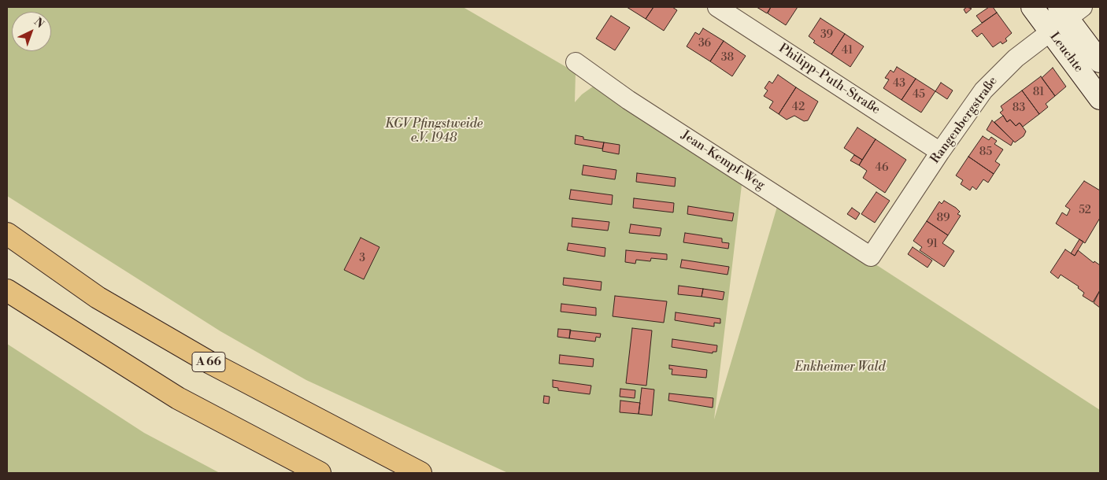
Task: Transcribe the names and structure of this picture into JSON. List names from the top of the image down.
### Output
{
  "streets": {
    "highway": ["A 66"],
    "street": [
      "Leuchte",
      "Philipp-Puth-Straße",
      "Rangenbergstraße",
      "Jean-Kempf-Weg"
    ]
  },
  "crossings": [
    ["Leuchte", "Rangenbergstraße"],
    ["Philipp-Puth-Straße", "Rangenbergstraße"],
    ["Rangenbergstraße", "Jean-Kempf-Weg"]
  ],
  "parks": ["KGV Pfingstweide e.V. 1948", "Enkheimer Wald"],
  "house_numbers": [
    "39",
    "36",
    "41",
    "38",
    "43",
    "81",
    "45",
    "42",
    "83",
    "85",
    "46",
    "52",
    "89",
    "91",
    "3"
  ],
  "north": "top right"
}
